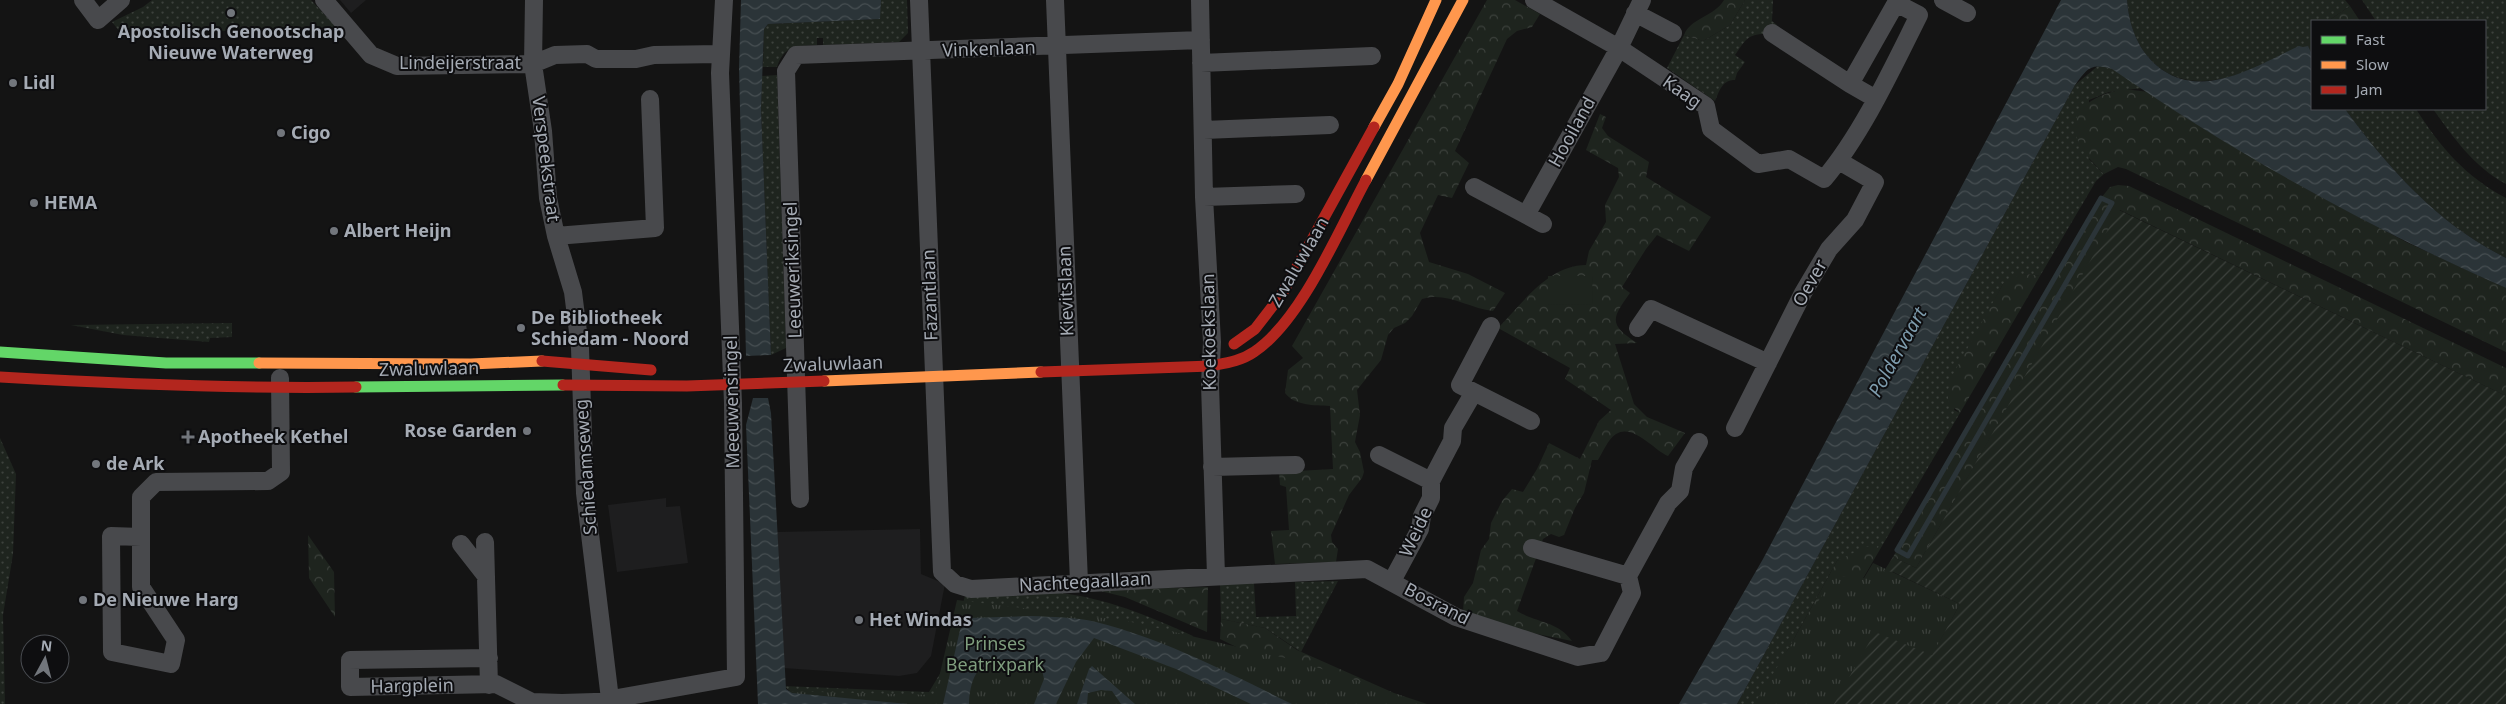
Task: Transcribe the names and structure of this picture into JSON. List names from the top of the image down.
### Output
{
  "streets": {
    "main road": ["Zwaluwlaan"],
    "street": [
      "Vinkenlaan",
      "Lindeijerstraat",
      "Kaag",
      "Hooiland",
      "Verspeekstraat",
      "Leeuweriksingel",
      "Oever",
      "Kievitslaan",
      "Fazantlaan",
      "Koekoekslaan",
      "Meeuwensingel",
      "Schiedamseweg",
      "Weide",
      "Nachtegaallaan",
      "Bosrand",
      "Hargplein"
    ]
  },
  "crossings": [
    ["Vinkenlaan", "Leeuweriksingel"],
    ["Vinkenlaan", "Kievitslaan"],
    ["Vinkenlaan", "Fazantlaan"],
    ["Vinkenlaan", "Koekoekslaan"],
    ["Lindeijerstraat", "Verspeekstraat"],
    ["Kaag", "Hooiland"],
    ["Kaag", "Oever"],
    ["Verspeekstraat", "Schiedamseweg"],
    ["Zwaluwlaan", "Leeuweriksingel"],
    ["Zwaluwlaan", "Kievitslaan"],
    ["Zwaluwlaan", "Fazantlaan"],
    ["Zwaluwlaan", "Koekoekslaan"],
    ["Zwaluwlaan", "Meeuwensingel"],
    ["Zwaluwlaan", "Schiedamseweg"],
    ["Kievitslaan", "Nachtegaallaan"],
    ["Fazantlaan", "Nachtegaallaan"],
    ["Koekoekslaan", "Nachtegaallaan"],
    ["Koekoekslaan", "Bosrand"],
    ["Meeuwensingel", "Schiedamseweg"],
    ["Meeuwensingel", "Hargplein"],
    ["Schiedamseweg", "Hargplein"],
    ["Weide", "Bosrand"],
    ["Nachtegaallaan", "Bosrand"]
  ],
  "water": ["Poldervaart"],
  "parks": ["Prinses Beatrixpark"],
  "places": {
    "other": [
      "Apostolisch Genootschap Nieuwe Waterweg",
      "Lidl",
      "Cigo",
      "HEMA",
      "Albert Heijn",
      "De Bibliotheek Schiedam - Noord",
      "Rose Garden",
      "de Ark",
      "De Nieuwe Harg",
      "Het Windas"
    ],
    "health": ["Apotheek Kethel"]
  },
  "legend": ["Fast", "Slow", "Jam"],
  "north": "top"
}
